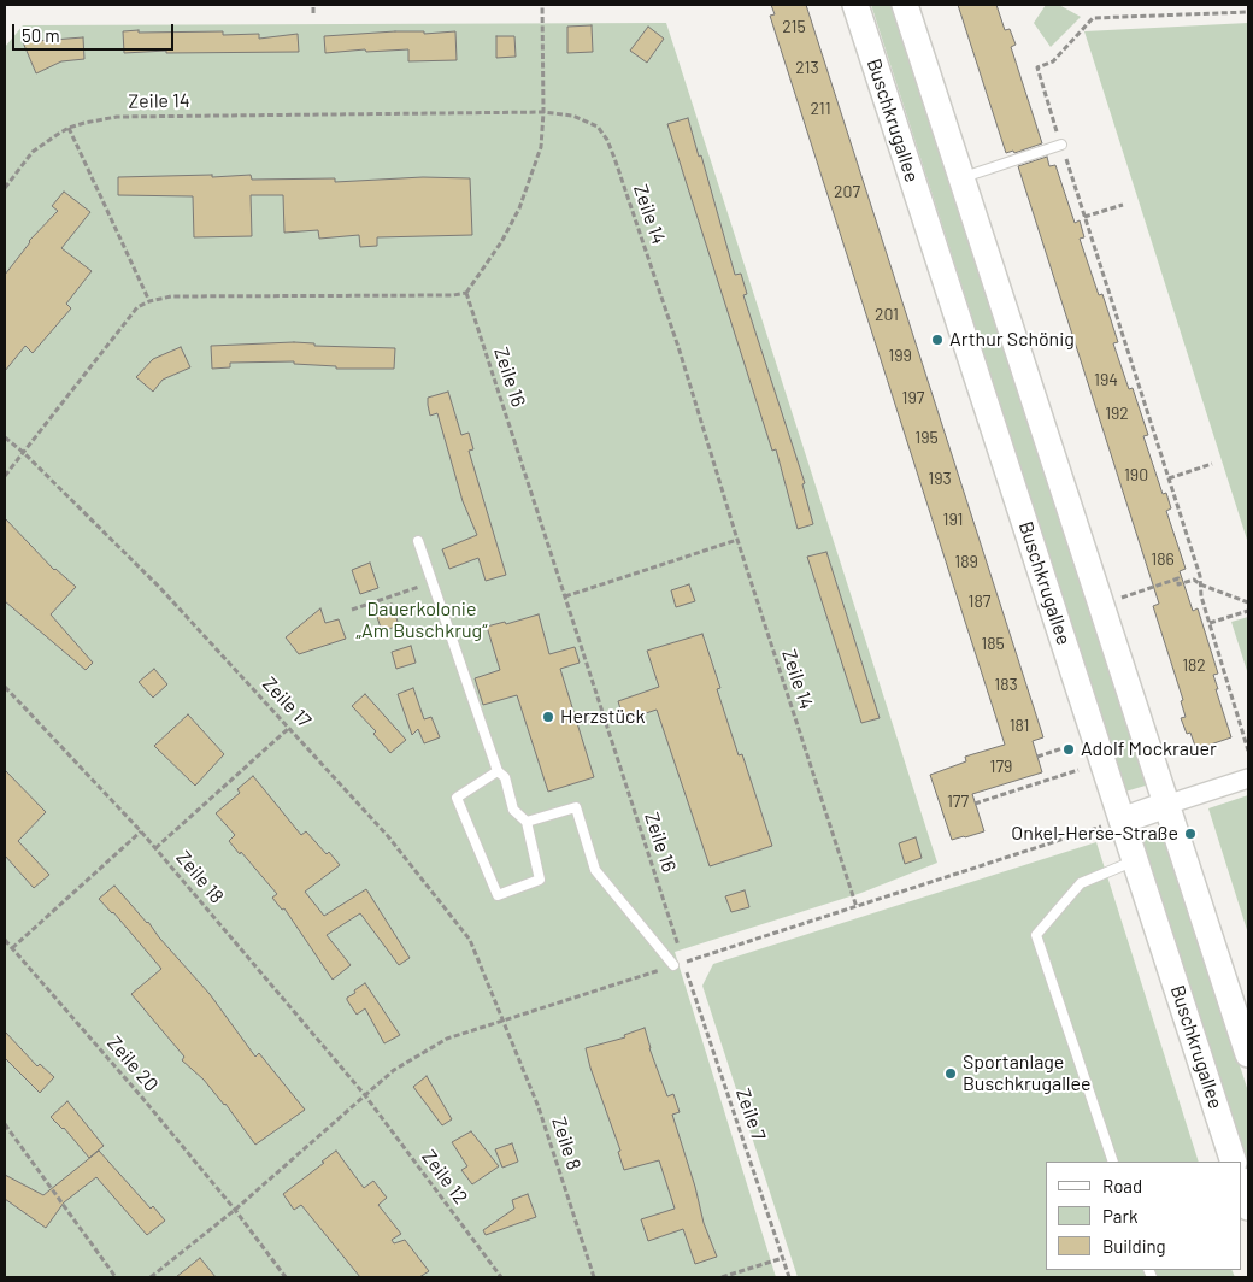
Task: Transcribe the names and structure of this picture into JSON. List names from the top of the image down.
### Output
{
  "streets": {
    "main road": ["Buschkrugallee"],
    "path": [
      "Zeile 14",
      "Zeile 16",
      "Zeile 17",
      "Zeile 18",
      "Zeile 20",
      "Zeile 7",
      "Zeile 8",
      "Zeile 12"
    ]
  },
  "crossings": [
    ["Zeile 16", "Zeile 7"],
    ["Zeile 17", "Zeile 8"],
    ["Zeile 18", "Zeile 12"]
  ],
  "parks": ["Dauerkolonie „Am Buschkrug“"],
  "places": [
    "Arthur Schönig",
    "Herzstück",
    "Adolf Mockrauer",
    "Onkel-Herse-Straße",
    "Sportanlage Buschkrugallee"
  ],
  "house_numbers": [
    "215",
    "213",
    "211",
    "207",
    "201",
    "199",
    "194",
    "197",
    "192",
    "195",
    "190",
    "193",
    "191",
    "186",
    "189",
    "187",
    "185",
    "182",
    "183",
    "181",
    "179",
    "177"
  ],
  "legend": ["Road", "Park", "Building"],
  "scale_bar": "50 m"
}
